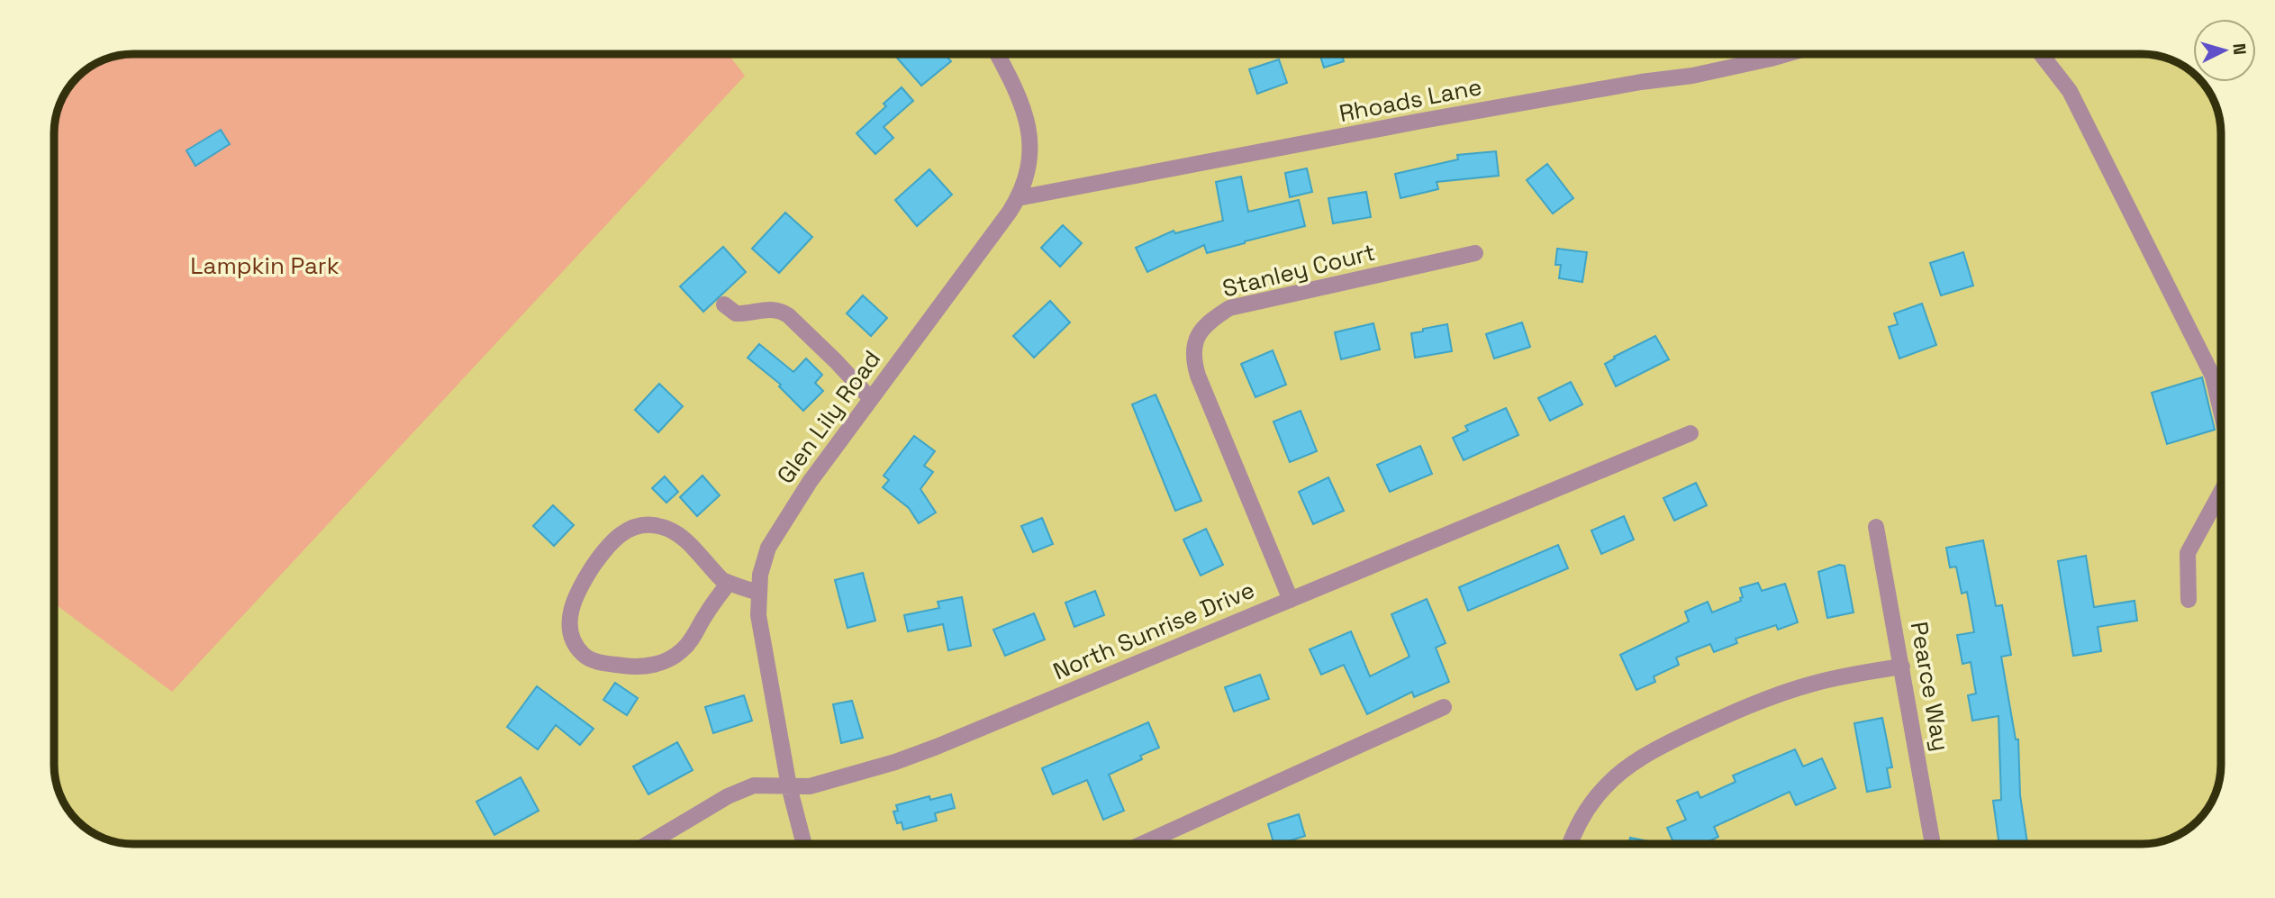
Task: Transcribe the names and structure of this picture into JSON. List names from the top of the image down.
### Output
{
  "streets": {
    "street": [
      "Rhoads Lane",
      "Stanley Court",
      "Glen Lily Road",
      "North Sunrise Drive",
      "Pearce Way"
    ]
  },
  "crossings": [
    ["Rhoads Lane", "Glen Lily Road"],
    ["Stanley Court", "North Sunrise Drive"],
    ["Glen Lily Road", "North Sunrise Drive"]
  ],
  "parks": ["Lampkin Park"],
  "north": "right"
}
